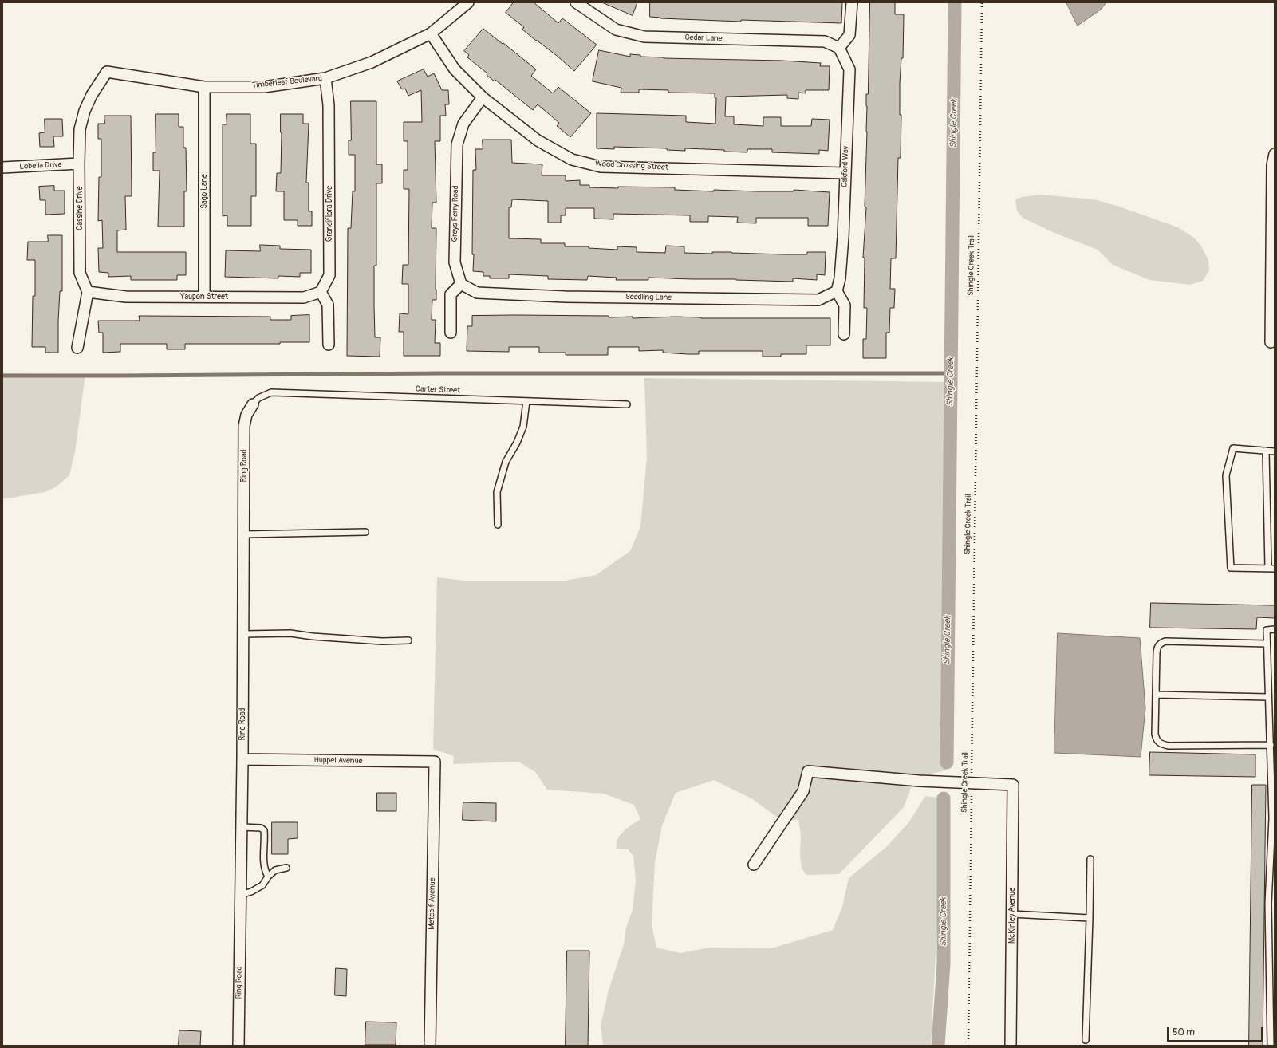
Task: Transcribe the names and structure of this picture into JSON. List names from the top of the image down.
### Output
{
  "streets": {
    "street": [
      "Cedar Lane",
      "Timberleaf Boulevard",
      "Lobelia Drive",
      "Wood Crossing Street",
      "Oakford Way",
      "Sago Lane",
      "Cassine Drive",
      "Grandiflora Drive",
      "Greys Ferry Road",
      "Yaupon Street",
      "Seedling Lane",
      "Ring Road",
      "Huppel Avenue",
      "Metcalf Avenue",
      "McKinley Avenue"
    ],
    "lane": ["Carter Street"],
    "path": ["Shingle Creek Trail"]
  },
  "crossings": [
    ["Cedar Lane", "Oakford Way"],
    ["Timberleaf Boulevard", "Wood Crossing Street"],
    ["Timberleaf Boulevard", "Sago Lane"],
    ["Timberleaf Boulevard", "Cassine Drive"],
    ["Timberleaf Boulevard", "Grandiflora Drive"],
    ["Lobelia Drive", "Cassine Drive"],
    ["Wood Crossing Street", "Oakford Way"],
    ["Wood Crossing Street", "Greys Ferry Road"],
    ["Oakford Way", "Seedling Lane"],
    ["Sago Lane", "Yaupon Street"],
    ["Cassine Drive", "Yaupon Street"],
    ["Grandiflora Drive", "Yaupon Street"],
    ["Greys Ferry Road", "Seedling Lane"],
    ["Shingle Creek Trail", "McKinley Avenue"],
    ["Carter Street", "Ring Road"],
    ["Ring Road", "Huppel Avenue"],
    ["Huppel Avenue", "Metcalf Avenue"]
  ],
  "water": ["Shingle Creek"],
  "scale_bar": "50 m"
}
